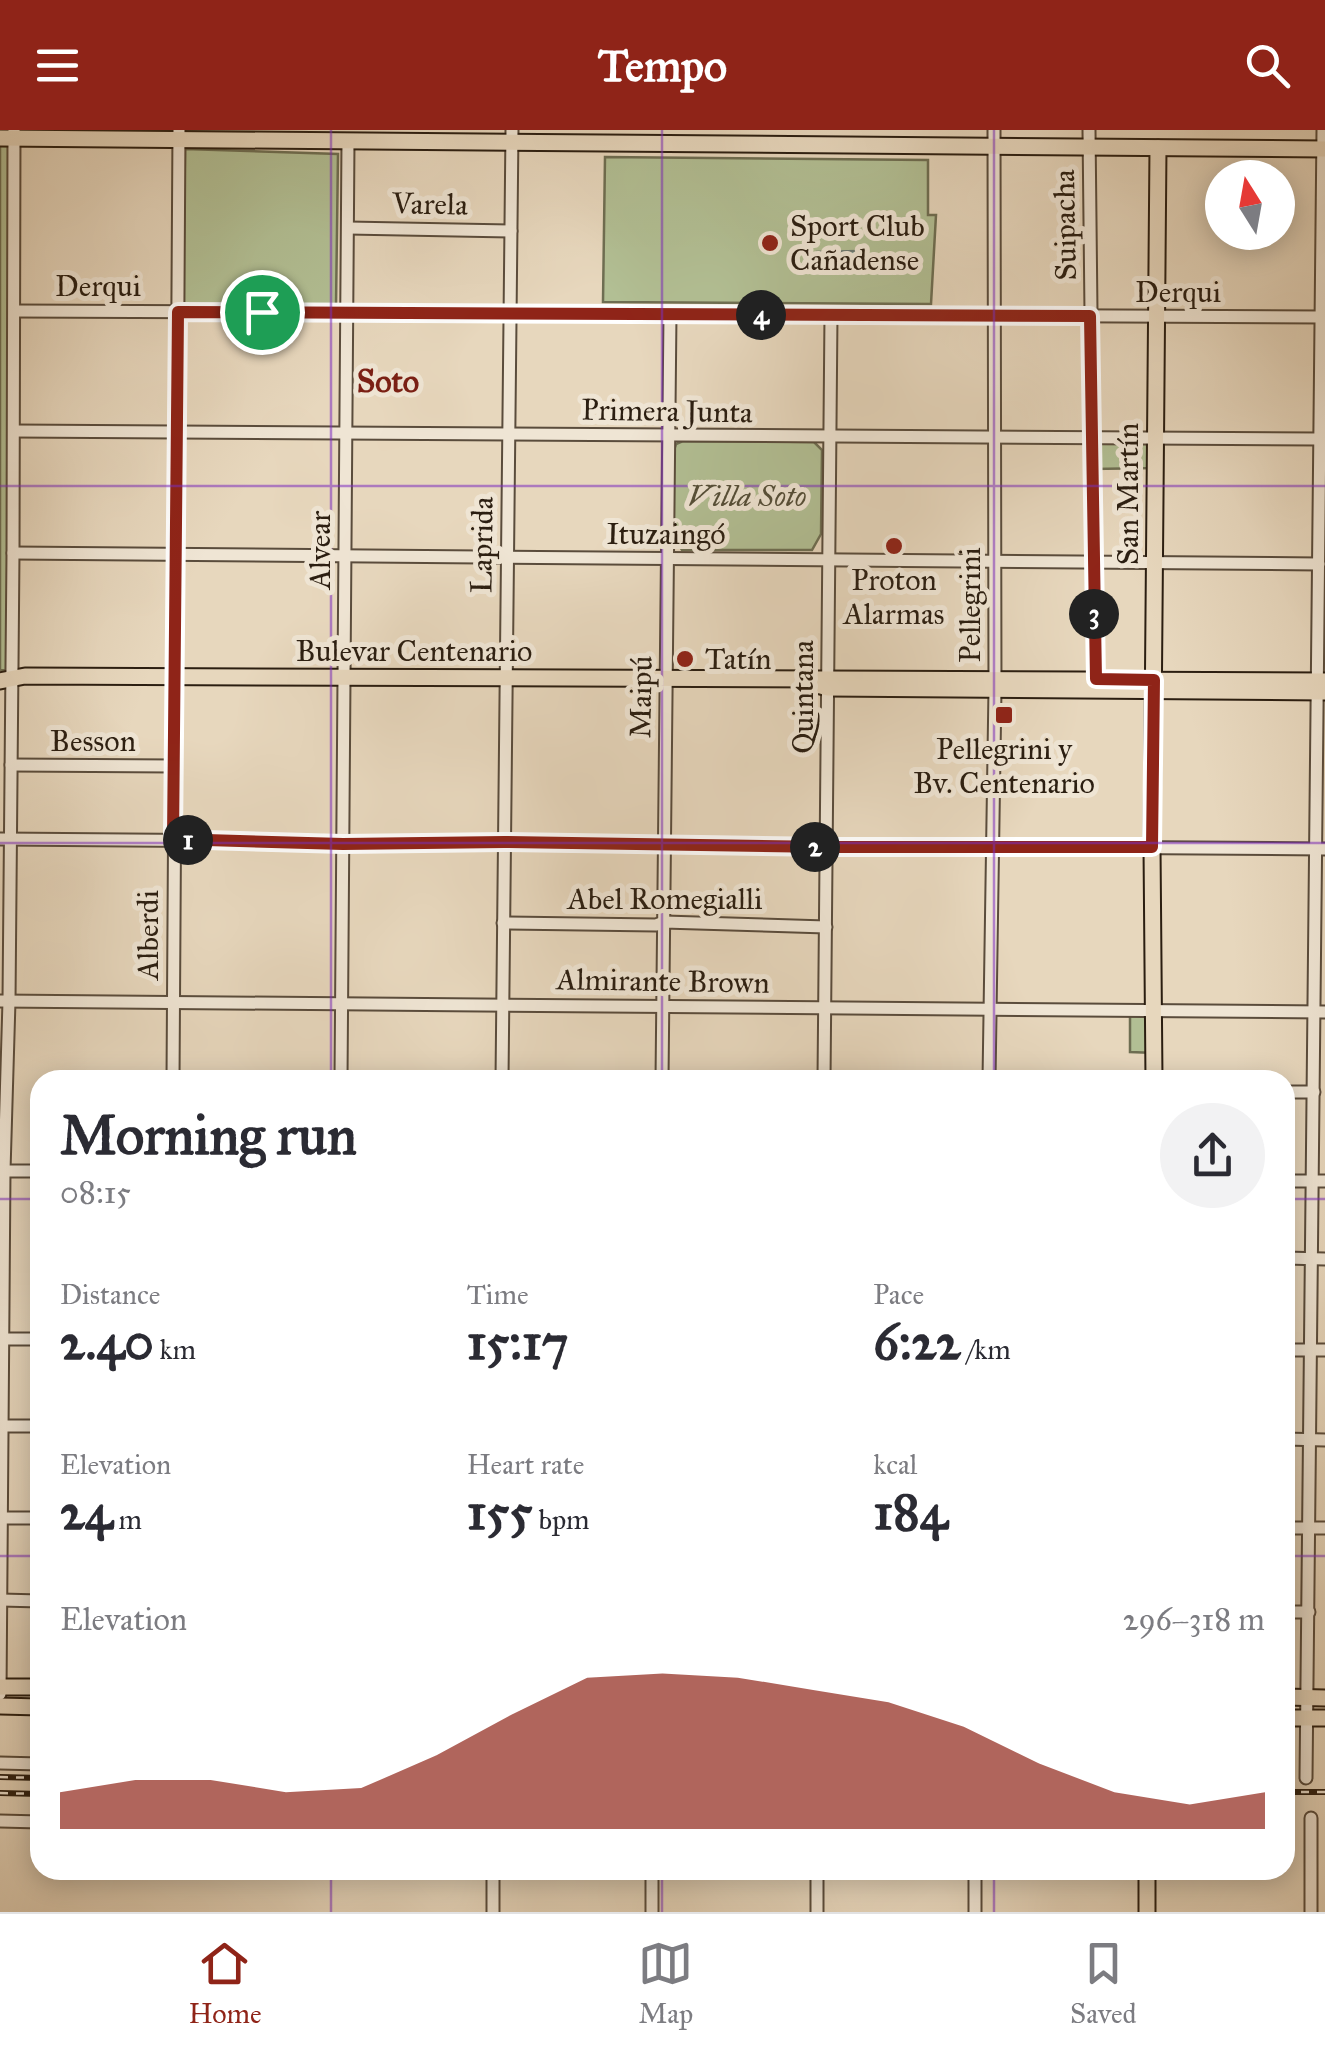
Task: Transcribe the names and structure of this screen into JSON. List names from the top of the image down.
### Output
{
  "streets": {
    "main road": ["San Martín", "Bulevar Centenario"],
    "street": [
      "Varela",
      "Suipacha",
      "Derqui",
      "Primera Junta",
      "Ituzaingó",
      "Laprida",
      "Alvear",
      "Pellegrini",
      "Maipú",
      "Quintana",
      "Besson",
      "Abel Romegialli",
      "Alberdi",
      "Almirante Brown"
    ]
  },
  "crossings": [
    ["Varela", "Laprida"],
    ["Varela", "Alvear"],
    ["Suipacha", "Derqui"],
    ["Suipacha", "Primera Junta"],
    ["Suipacha", "Ituzaingó"],
    ["Suipacha", "Bulevar Centenario"],
    ["Derqui", "San Martín"],
    ["Derqui", "Laprida"],
    ["Derqui", "Alvear"],
    ["Derqui", "Pellegrini"],
    ["Derqui", "Maipú"],
    ["Derqui", "Quintana"],
    ["Derqui", "Alberdi"],
    ["Primera Junta", "San Martín"],
    ["Primera Junta", "Laprida"],
    ["Primera Junta", "Alvear"],
    ["Primera Junta", "Pellegrini"],
    ["Primera Junta", "Maipú"],
    ["Primera Junta", "Quintana"],
    ["Primera Junta", "Alberdi"],
    ["San Martín", "Ituzaingó"],
    ["San Martín", "Bulevar Centenario"],
    ["San Martín", "Almirante Brown"],
    ["Ituzaingó", "Laprida"],
    ["Ituzaingó", "Alvear"],
    ["Ituzaingó", "Pellegrini"],
    ["Ituzaingó", "Maipú"],
    ["Ituzaingó", "Quintana"],
    ["Ituzaingó", "Alberdi"],
    ["Laprida", "Bulevar Centenario"],
    ["Laprida", "Abel Romegialli"],
    ["Laprida", "Almirante Brown"],
    ["Alvear", "Bulevar Centenario"],
    ["Alvear", "Almirante Brown"],
    ["Pellegrini", "Bulevar Centenario"],
    ["Pellegrini", "Almirante Brown"],
    ["Bulevar Centenario", "Maipú"],
    ["Bulevar Centenario", "Quintana"],
    ["Bulevar Centenario", "Alberdi"],
    ["Maipú", "Abel Romegialli"],
    ["Maipú", "Almirante Brown"],
    ["Quintana", "Abel Romegialli"],
    ["Quintana", "Almirante Brown"],
    ["Besson", "Alberdi"],
    ["Alberdi", "Almirante Brown"]
  ],
  "districts": ["Soto"],
  "parks": ["Villa Soto"],
  "places": {
    "other": ["Sport Club Cañadense", "Proton Alarmas", "Tatín"],
    "transit": ["Pellegrini y Bv. Centenario"]
  },
  "north": "top",
  "page": {
    "header": "Tempo",
    "pins": [
      "4",
      "3",
      "1",
      "2"
    ],
    "heading": ["Morning run", "08:15"],
    "stats": [
      ["Distance", "2.40 km"],
      ["Time", "15:17"],
      ["Pace", "6:22 /km"],
      ["Elevation", "24 m"],
      ["Heart rate", "155 bpm"],
      ["kcal", "184"]
    ],
    "chart": ["Elevation", "296–318 m"],
    "tabs": ["Home", "Map", "Saved"]
  }
}
